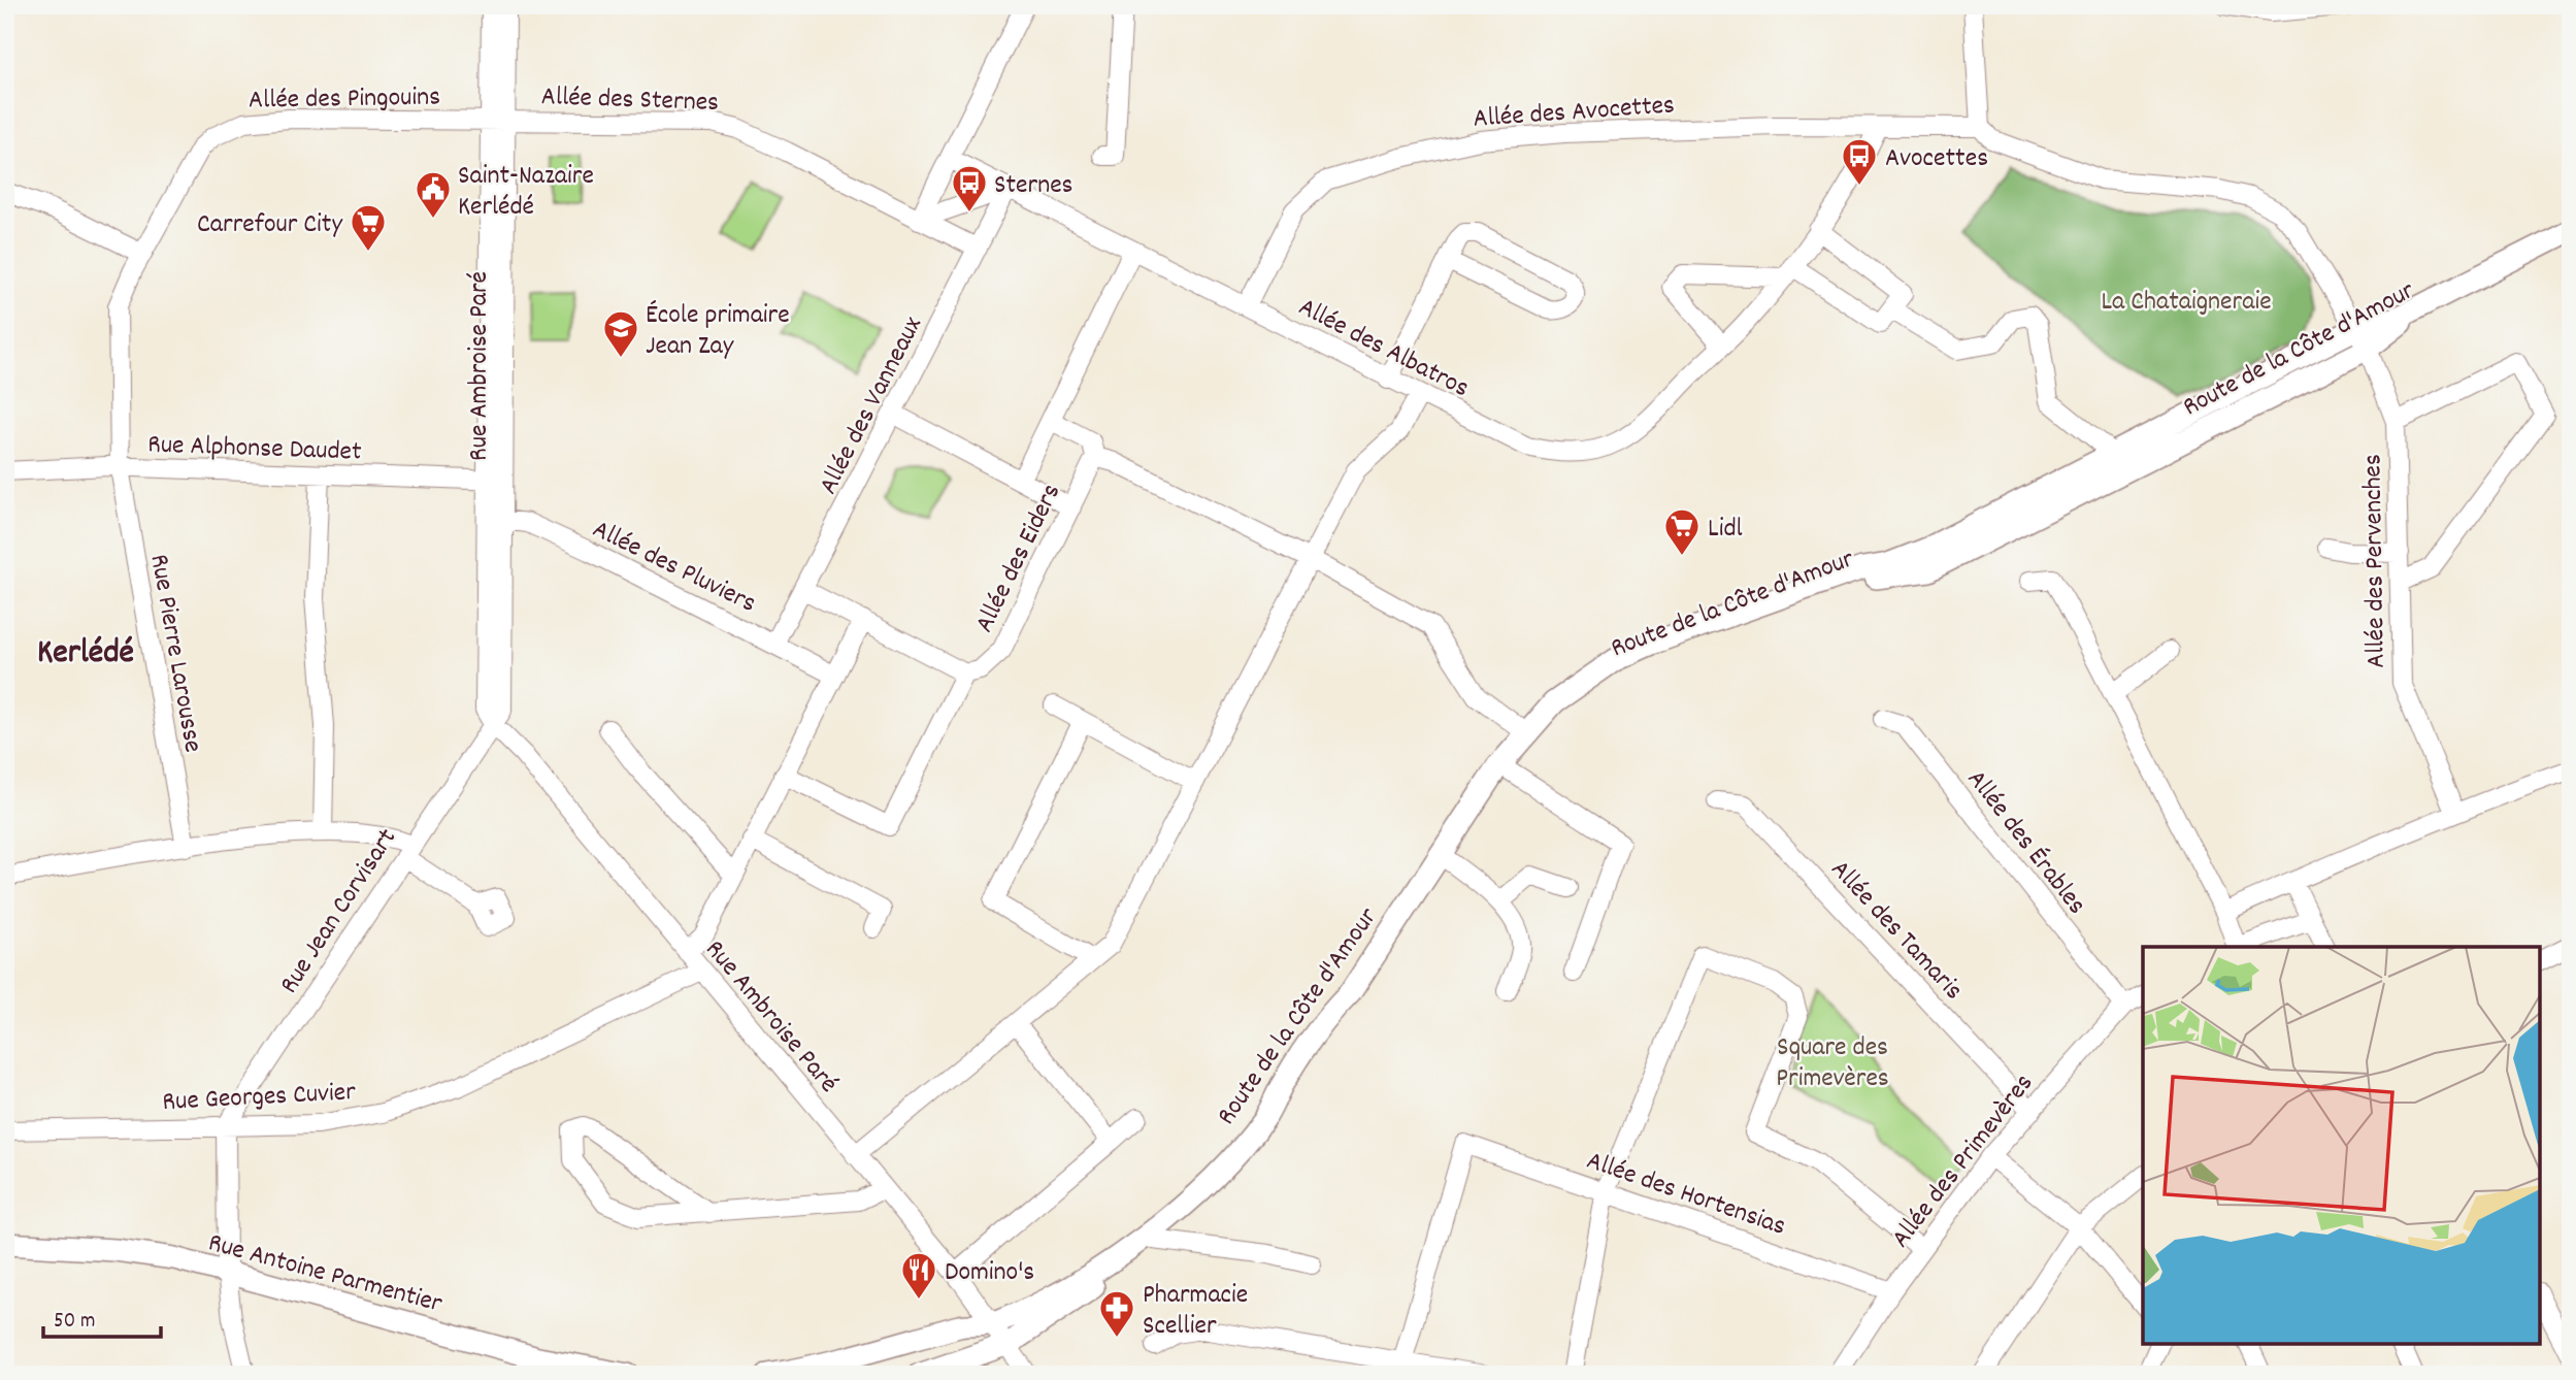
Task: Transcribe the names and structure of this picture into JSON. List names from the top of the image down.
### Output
{
  "streets": {
    "main road": ["Route de la Côte d'Amour", "Rue Antoine Parmentier"],
    "street": [
      "Allée des Pingouins",
      "Allée des Sternes",
      "Allée des Avocettes",
      "Allée des Albatros",
      "Rue Ambroise Paré",
      "Allée des Vanneaux",
      "Rue Alphonse Daudet",
      "Allée des Eiders",
      "Allée des Pervenches",
      "Allée des Pluviers",
      "Rue Pierre Larousse",
      "Allée des Érables",
      "Rue Jean Corvisart",
      "Allée des Tamaris",
      "Rue Georges Cuvier",
      "Allée des Primevères",
      "Allée des Hortensias"
    ]
  },
  "crossings": [
    ["Allée des Pingouins", "Allée des Sternes"],
    ["Allée des Pingouins", "Rue Ambroise Paré"],
    ["Allée des Pingouins", "Rue Alphonse Daudet"],
    ["Allée des Pingouins", "Rue Pierre Larousse"],
    ["Allée des Sternes", "Rue Ambroise Paré"],
    ["Allée des Sternes", "Allée des Vanneaux"],
    ["Allée des Avocettes", "Allée des Albatros"],
    ["Allée des Avocettes", "Allée des Pervenches"],
    ["Allée des Albatros", "Allée des Vanneaux"],
    ["Route de la Côte d'Amour", "Rue Ambroise Paré"],
    ["Route de la Côte d'Amour", "Allée des Pervenches"],
    ["Rue Ambroise Paré", "Rue Alphonse Daudet"],
    ["Rue Ambroise Paré", "Allée des Pluviers"],
    ["Rue Ambroise Paré", "Rue Jean Corvisart"],
    ["Rue Ambroise Paré", "Rue Georges Cuvier"],
    ["Allée des Vanneaux", "Allée des Pluviers"],
    ["Rue Alphonse Daudet", "Rue Pierre Larousse"],
    ["Allée des Érables", "Allée des Primevères"],
    ["Rue Jean Corvisart", "Rue Georges Cuvier"],
    ["Allée des Tamaris", "Allée des Primevères"],
    ["Allée des Primevères", "Allée des Hortensias"]
  ],
  "districts": ["Kerlédé"],
  "parks": ["La Chataigneraie", "Square des Primevères"],
  "places": {
    "bus stop": ["Avocettes", "Sternes"],
    "public building": ["Saint-Nazaire Kerlédé"],
    "supermarket": ["Carrefour City", "Lidl"],
    "school or university": ["École primaire Jean Zay"],
    "restaurant": ["Domino's"],
    "pharmacy": ["Pharmacie Scellier"]
  },
  "scale_bar": "50 m"
}
